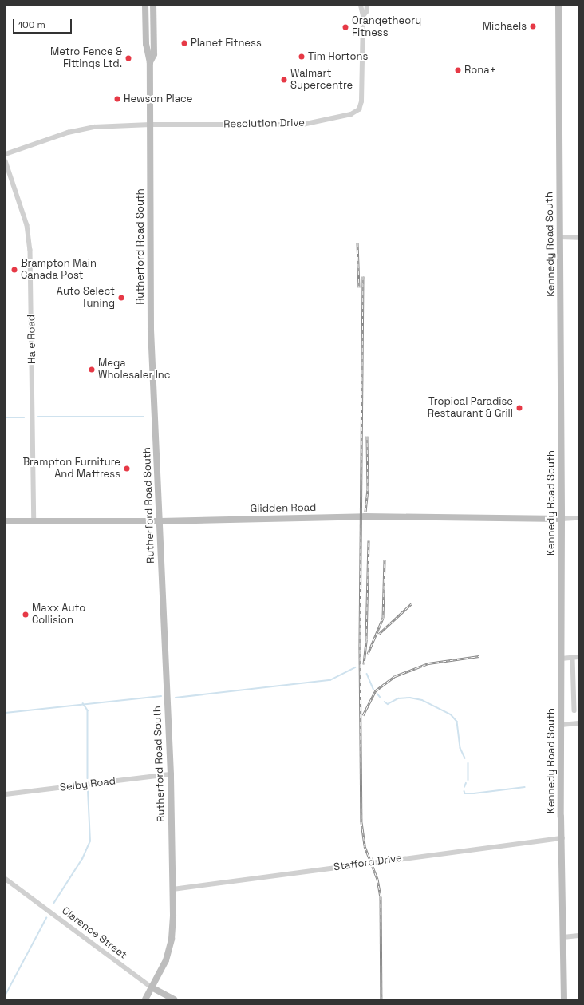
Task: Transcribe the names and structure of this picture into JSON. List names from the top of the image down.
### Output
{
  "streets": {
    "street": [
      "Resolution Drive",
      "Kennedy Road South",
      "Rutherford Road South",
      "Hale Road",
      "Glidden Road",
      "Selby Road",
      "Stafford Drive",
      "Clarence Street"
    ]
  },
  "crossings": [
    ["Resolution Drive", "Rutherford Road South"],
    ["Kennedy Road South", "Glidden Road"],
    ["Kennedy Road South", "Stafford Drive"],
    ["Rutherford Road South", "Glidden Road"],
    ["Rutherford Road South", "Selby Road"],
    ["Rutherford Road South", "Stafford Drive"],
    ["Rutherford Road South", "Clarence Street"],
    ["Hale Road", "Glidden Road"]
  ],
  "places": [
    "Michaels",
    "Orangetheory Fitness",
    "Planet Fitness",
    "Tim Hortons",
    "Metro Fence & Fittings Ltd.",
    "Rona+",
    "Walmart Supercentre",
    "Hewson Place",
    "Brampton Main Canada Post",
    "Auto Select Tuning",
    "Mega Wholesaler Inc",
    "Tropical Paradise Restaurant & Grill",
    "Brampton Furniture And Mattress",
    "Maxx Auto Collision"
  ],
  "scale_bar": "100 m"
}
